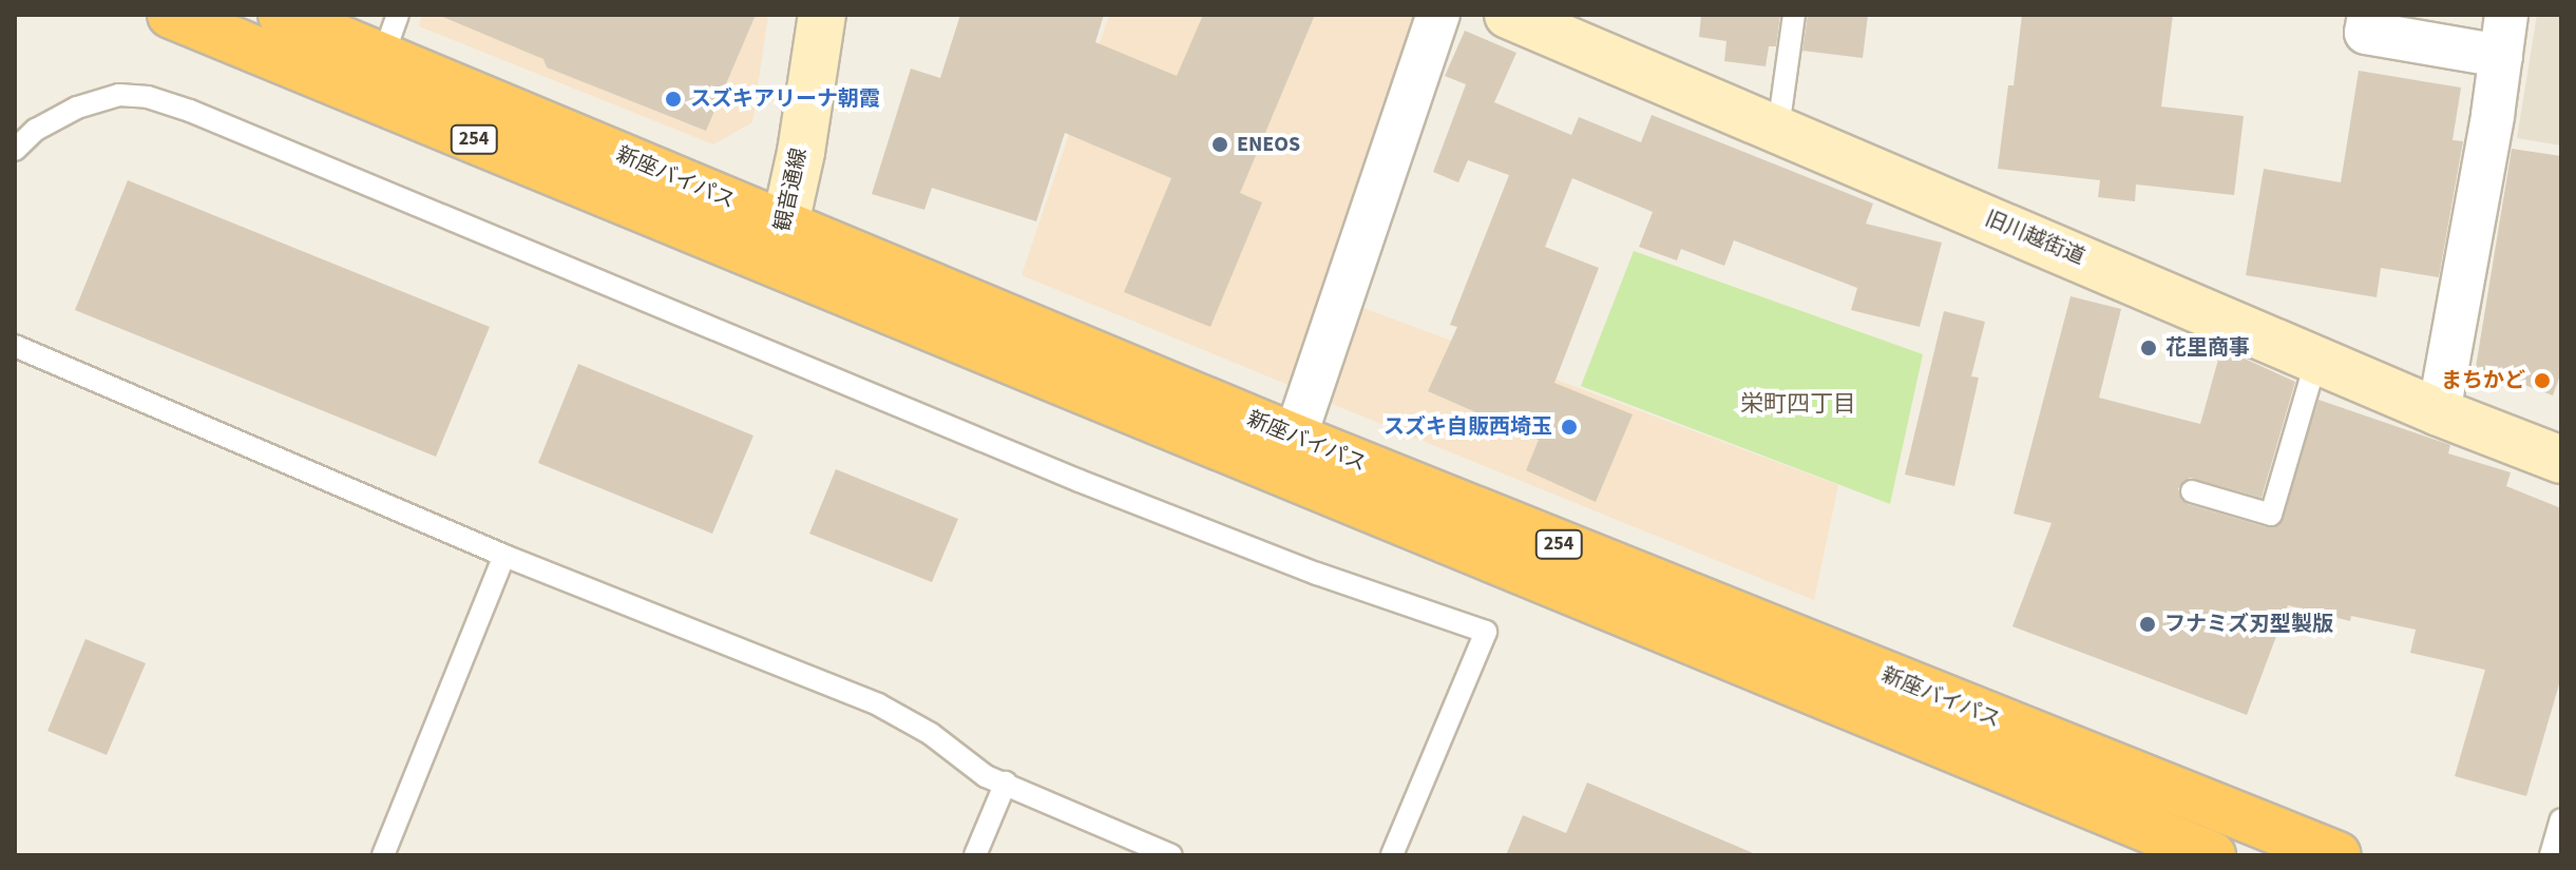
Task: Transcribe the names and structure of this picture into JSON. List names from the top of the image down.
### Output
{
  "streets": {
    "highway": ["254", "新座バイパス"],
    "main road": ["観音通線", "旧川越街道"]
  },
  "crossings": [
    ["新座バイパス", "観音通線"]
  ],
  "districts": ["栄町四丁目"],
  "places": [
    "スズキアリーナ朝霞",
    "ENEOS",
    "花里商事",
    "まちかど",
    "スズキ自販西埼玉",
    "フナミズ刃型製版"
  ]
}
